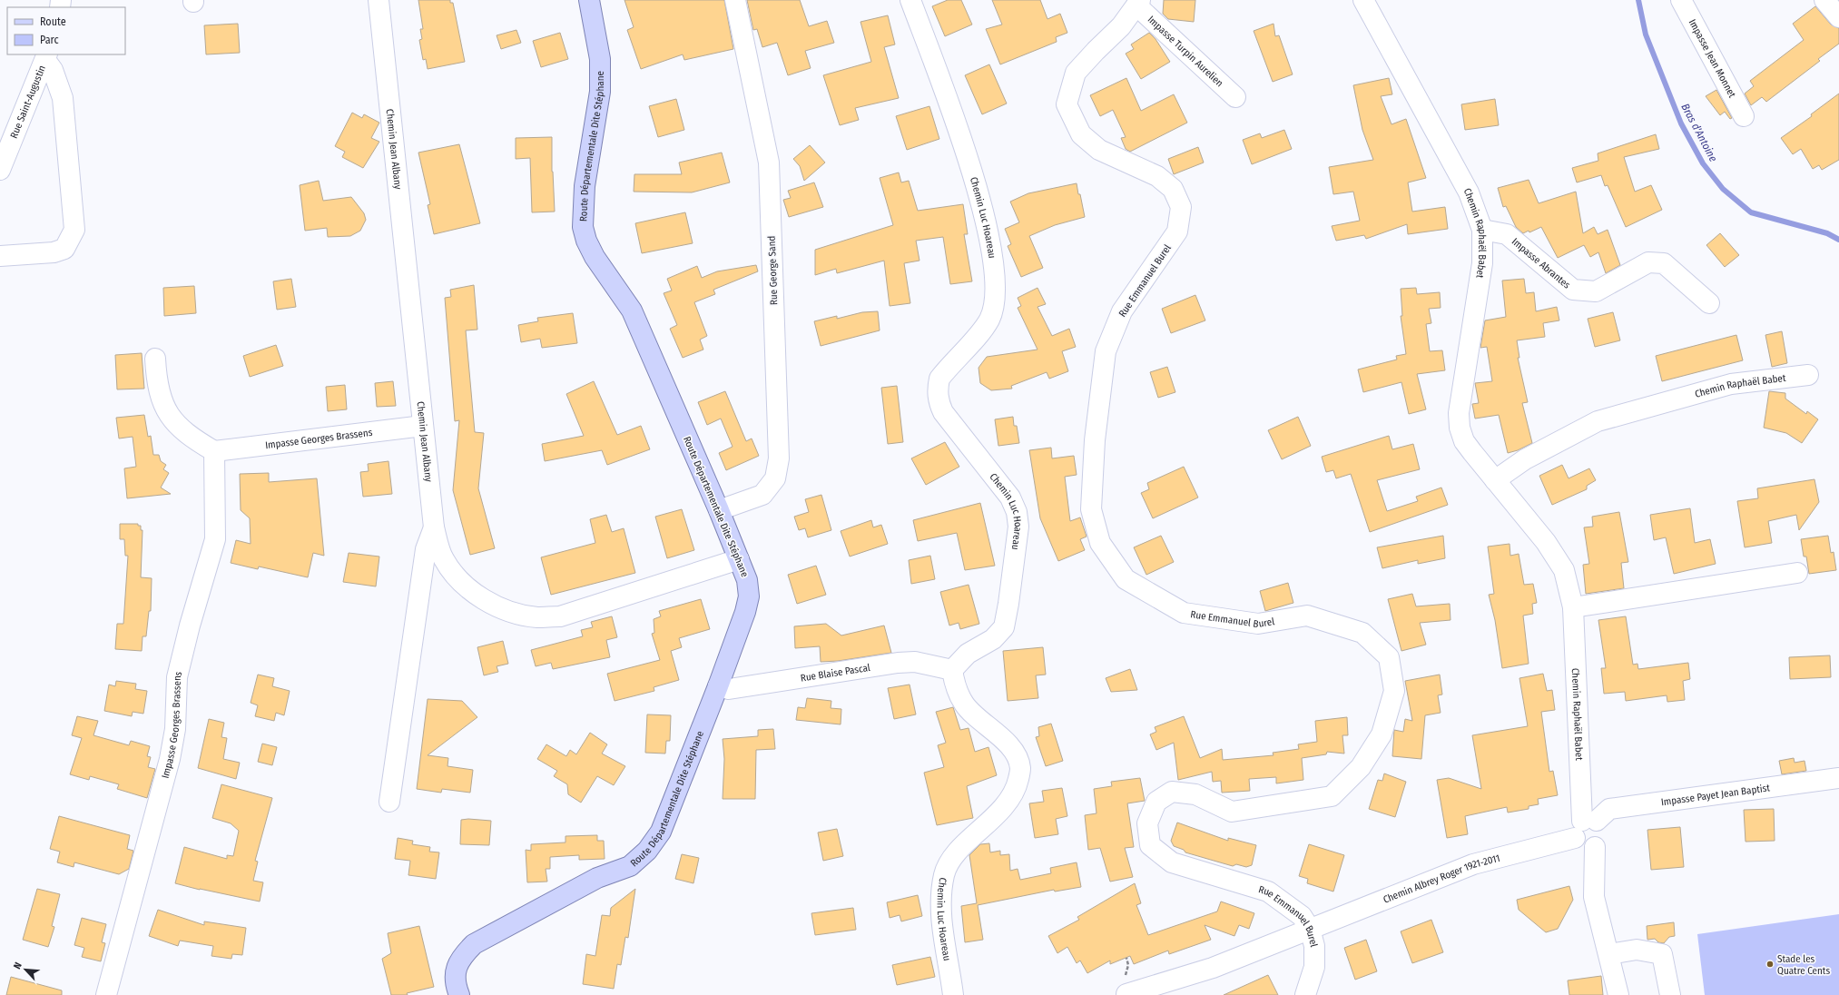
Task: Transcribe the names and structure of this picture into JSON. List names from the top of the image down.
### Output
{
  "streets": {
    "main road": ["Route Départementale Dite Stéphane"],
    "street": [
      "Impasse Turpin Aurelien",
      "Impasse Jean Monnet",
      "Rue Saint-Augustin",
      "Chemin Jean Albany",
      "Chemin Luc Hoareau",
      "Chemin Raphaël Babet",
      "Impasse Abrantes",
      "Rue George Sand",
      "Rue Emmanuel Burel",
      "Impasse Georges Brassens",
      "Rue Blaise Pascal",
      "Impasse Payet Jean Baptist",
      "Chemin Albrey Roger 1921-2011"
    ]
  },
  "crossings": [
    ["Impasse Turpin Aurelien", "Rue Emmanuel Burel"],
    ["Route Départementale Dite Stéphane", "Chemin Jean Albany"],
    ["Route Départementale Dite Stéphane", "Rue George Sand"],
    ["Route Départementale Dite Stéphane", "Rue Blaise Pascal"],
    ["Chemin Jean Albany", "Impasse Georges Brassens"],
    ["Chemin Luc Hoareau", "Rue Blaise Pascal"],
    ["Chemin Raphaël Babet", "Impasse Abrantes"],
    ["Chemin Raphaël Babet", "Impasse Payet Jean Baptist"],
    ["Chemin Raphaël Babet", "Chemin Albrey Roger 1921-2011"],
    ["Rue Emmanuel Burel", "Chemin Albrey Roger 1921-2011"],
    ["Impasse Payet Jean Baptist", "Chemin Albrey Roger 1921-2011"]
  ],
  "water": ["Bras d'Antoine"],
  "places": ["Stade les Quatre Cents"],
  "legend": ["Route", "Parc"],
  "north": "top left"
}
